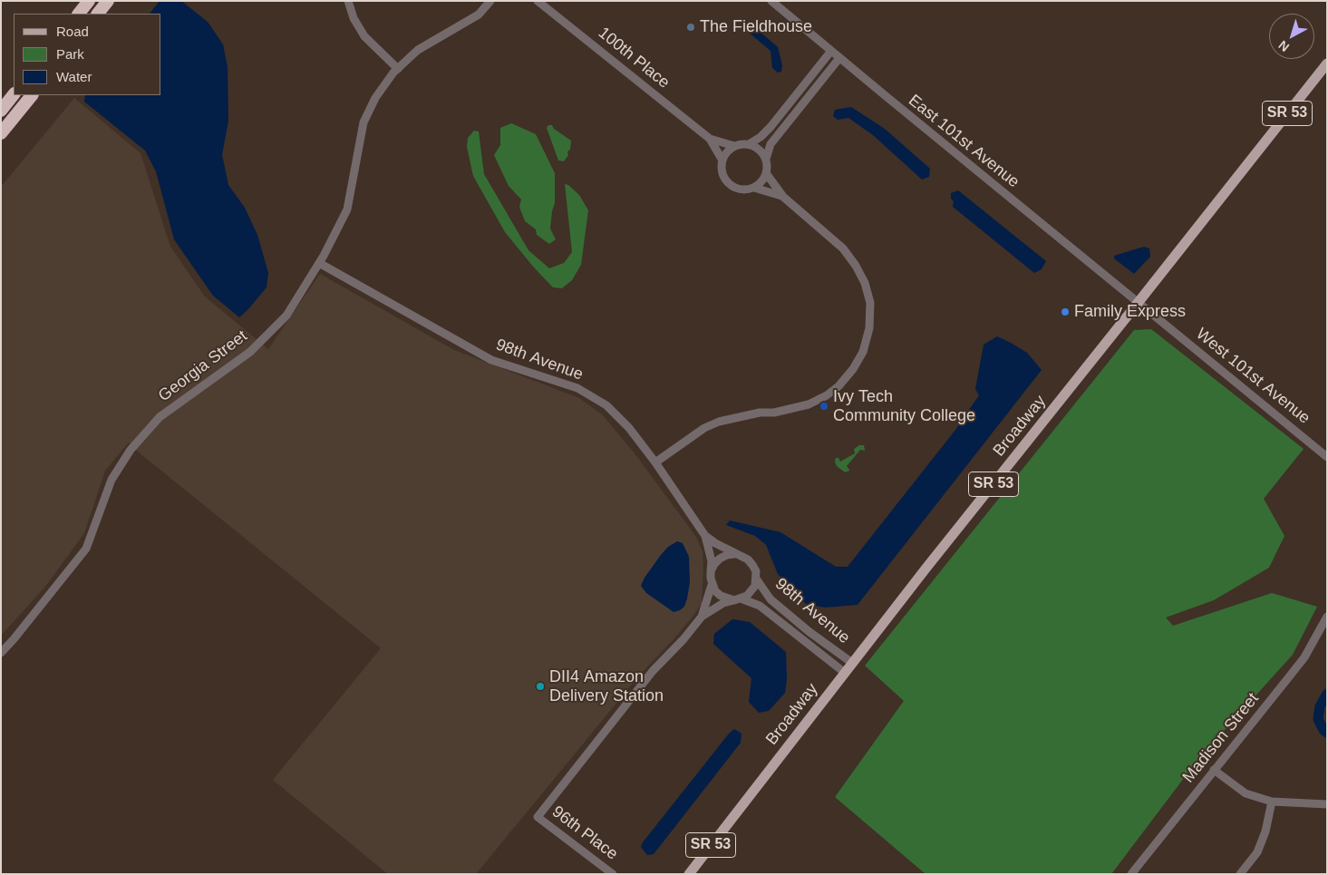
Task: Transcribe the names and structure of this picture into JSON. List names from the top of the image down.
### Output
{
  "streets": {
    "main road": ["SR 53", "Broadway"],
    "street": [
      "100th Place",
      "East 101st Avenue",
      "98th Avenue",
      "Georgia Street",
      "West 101st Avenue",
      "Madison Street",
      "96th Place"
    ]
  },
  "crossings": [
    ["East 101st Avenue", "West 101st Avenue"],
    ["East 101st Avenue", "Broadway"],
    ["98th Avenue", "Georgia Street"],
    ["98th Avenue", "Broadway"],
    ["West 101st Avenue", "Broadway"]
  ],
  "places": [
    "The Fieldhouse",
    "Family Express",
    "Ivy Tech Community College",
    "DII4 Amazon Delivery Station"
  ],
  "legend": ["Road", "Park", "Water"],
  "north": "bottom left"
}
